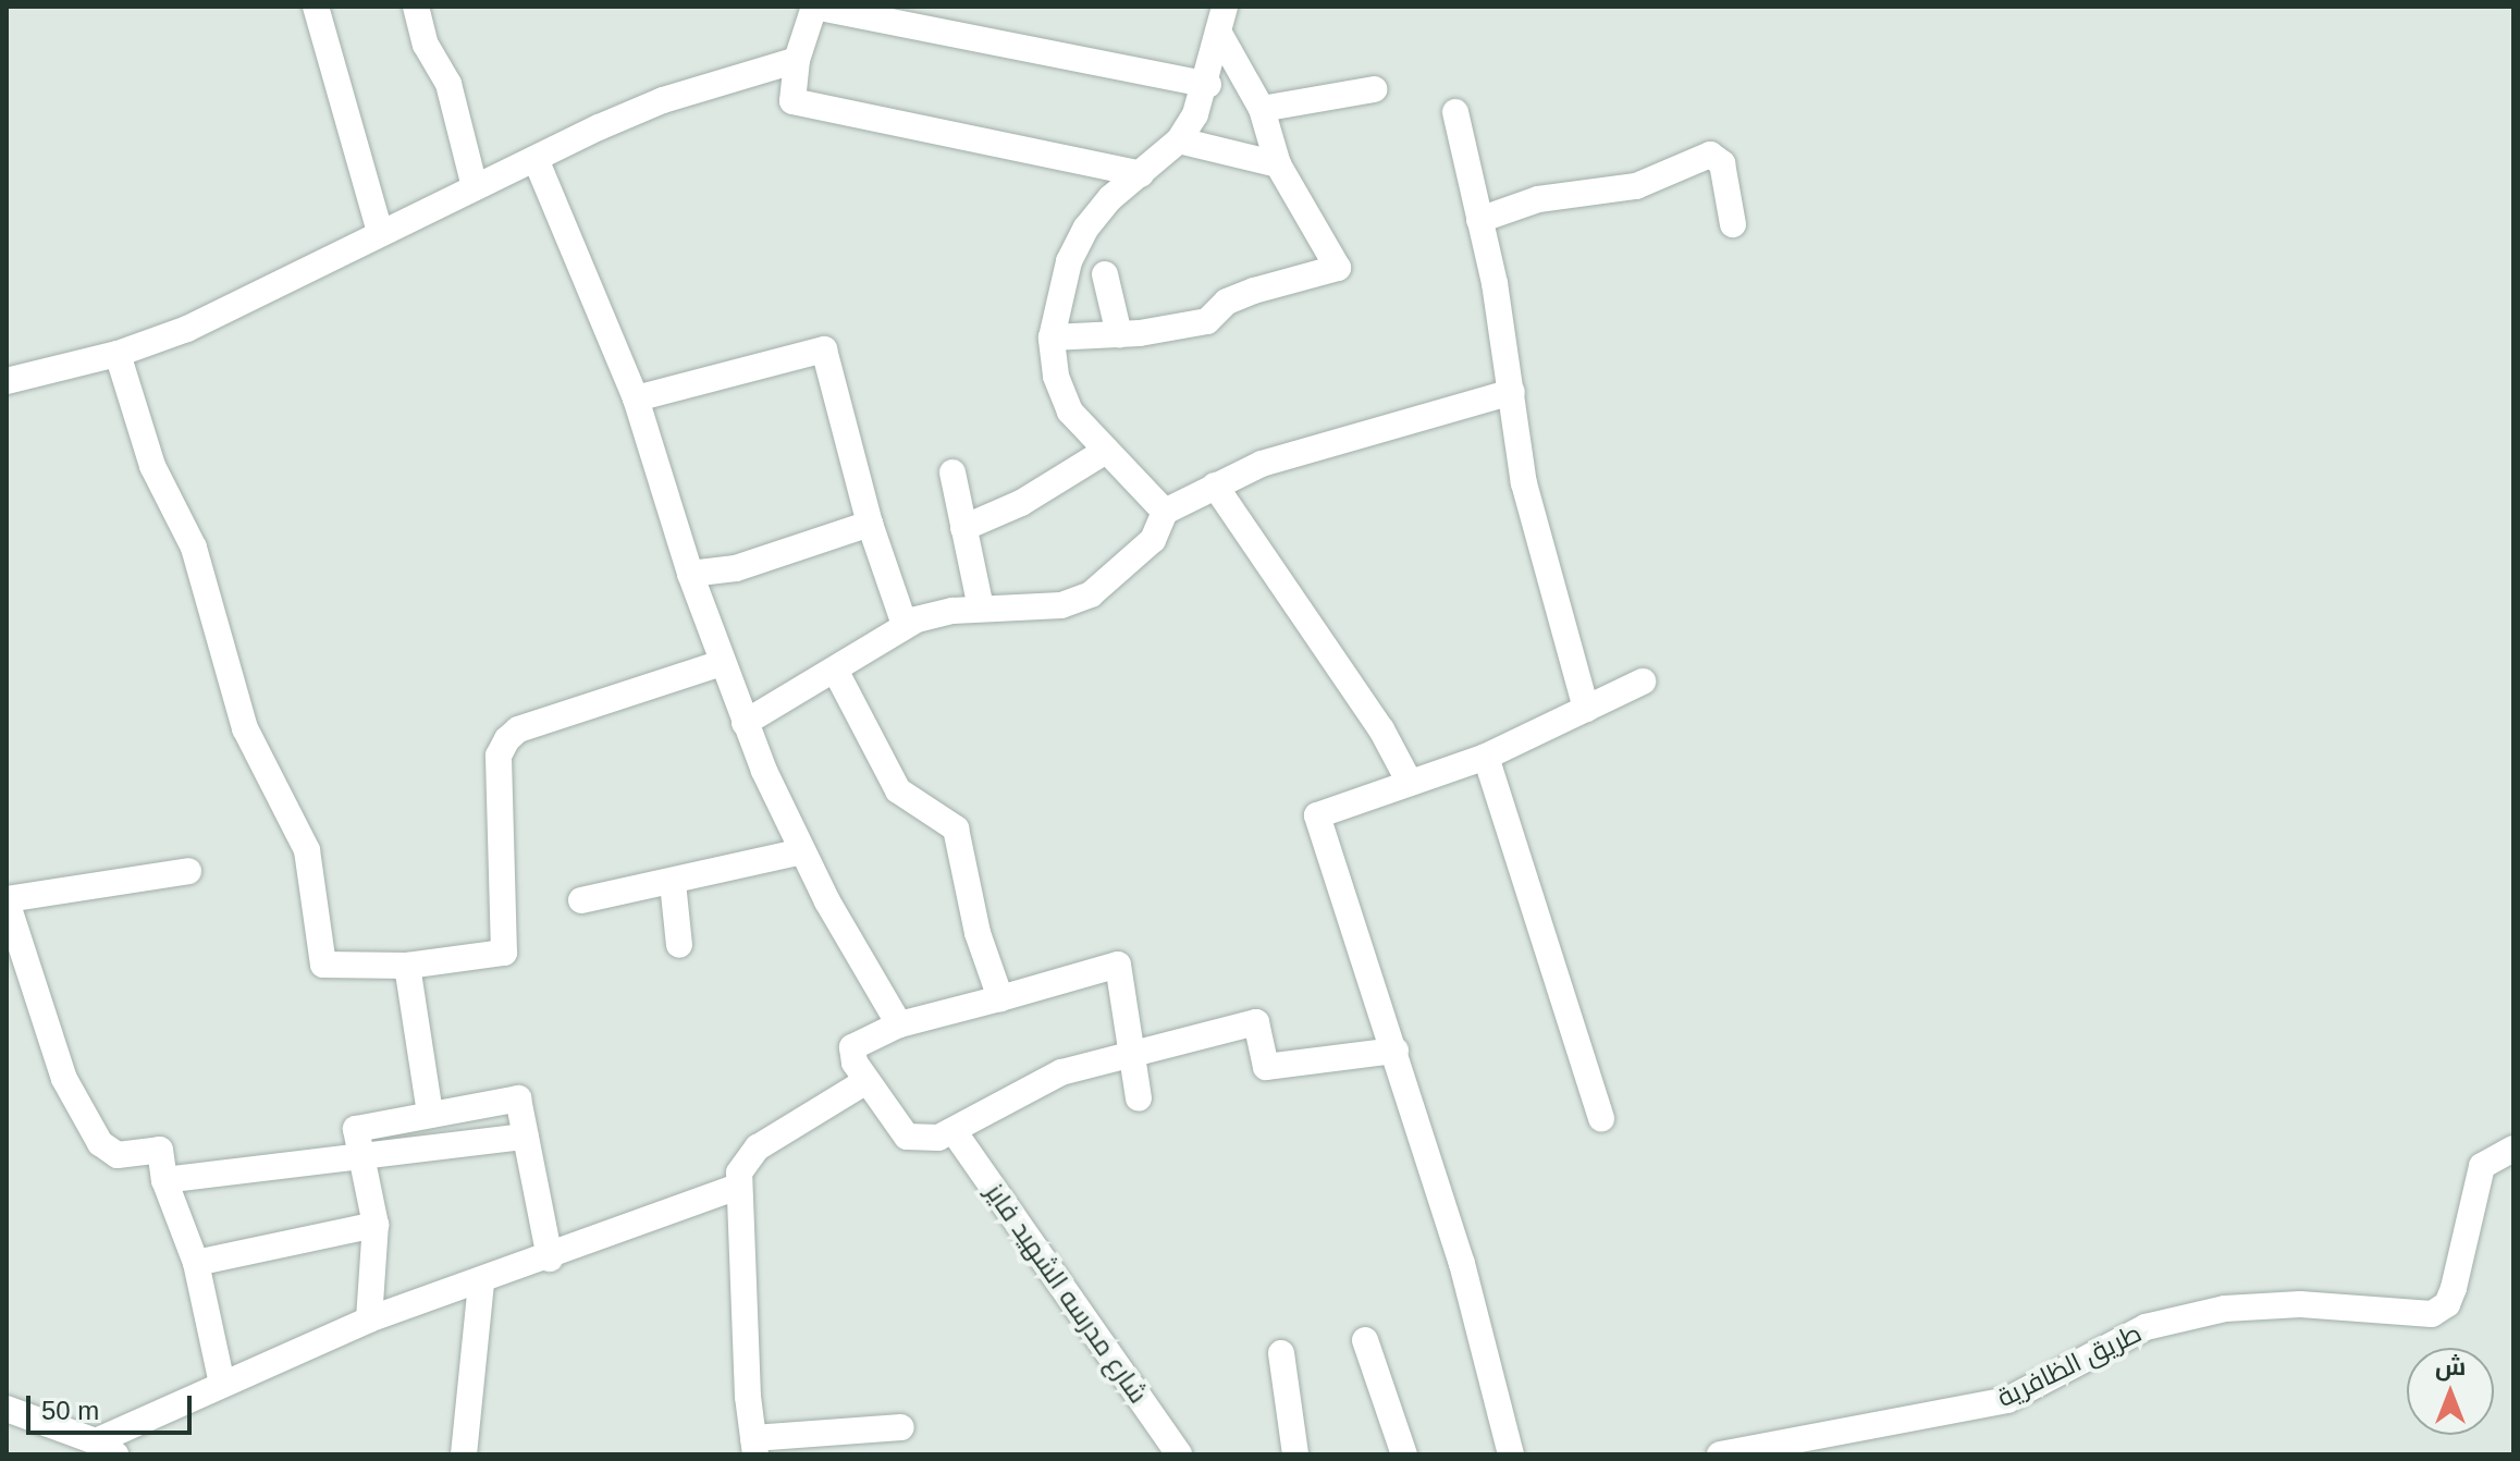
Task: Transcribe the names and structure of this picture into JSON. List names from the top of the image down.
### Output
{
  "streets": {
    "street": ["شارع مدرسه الشهيد فايز", "طريق الظافرية"]
  },
  "scale_bar": "50 m",
  "north": "top"
}
